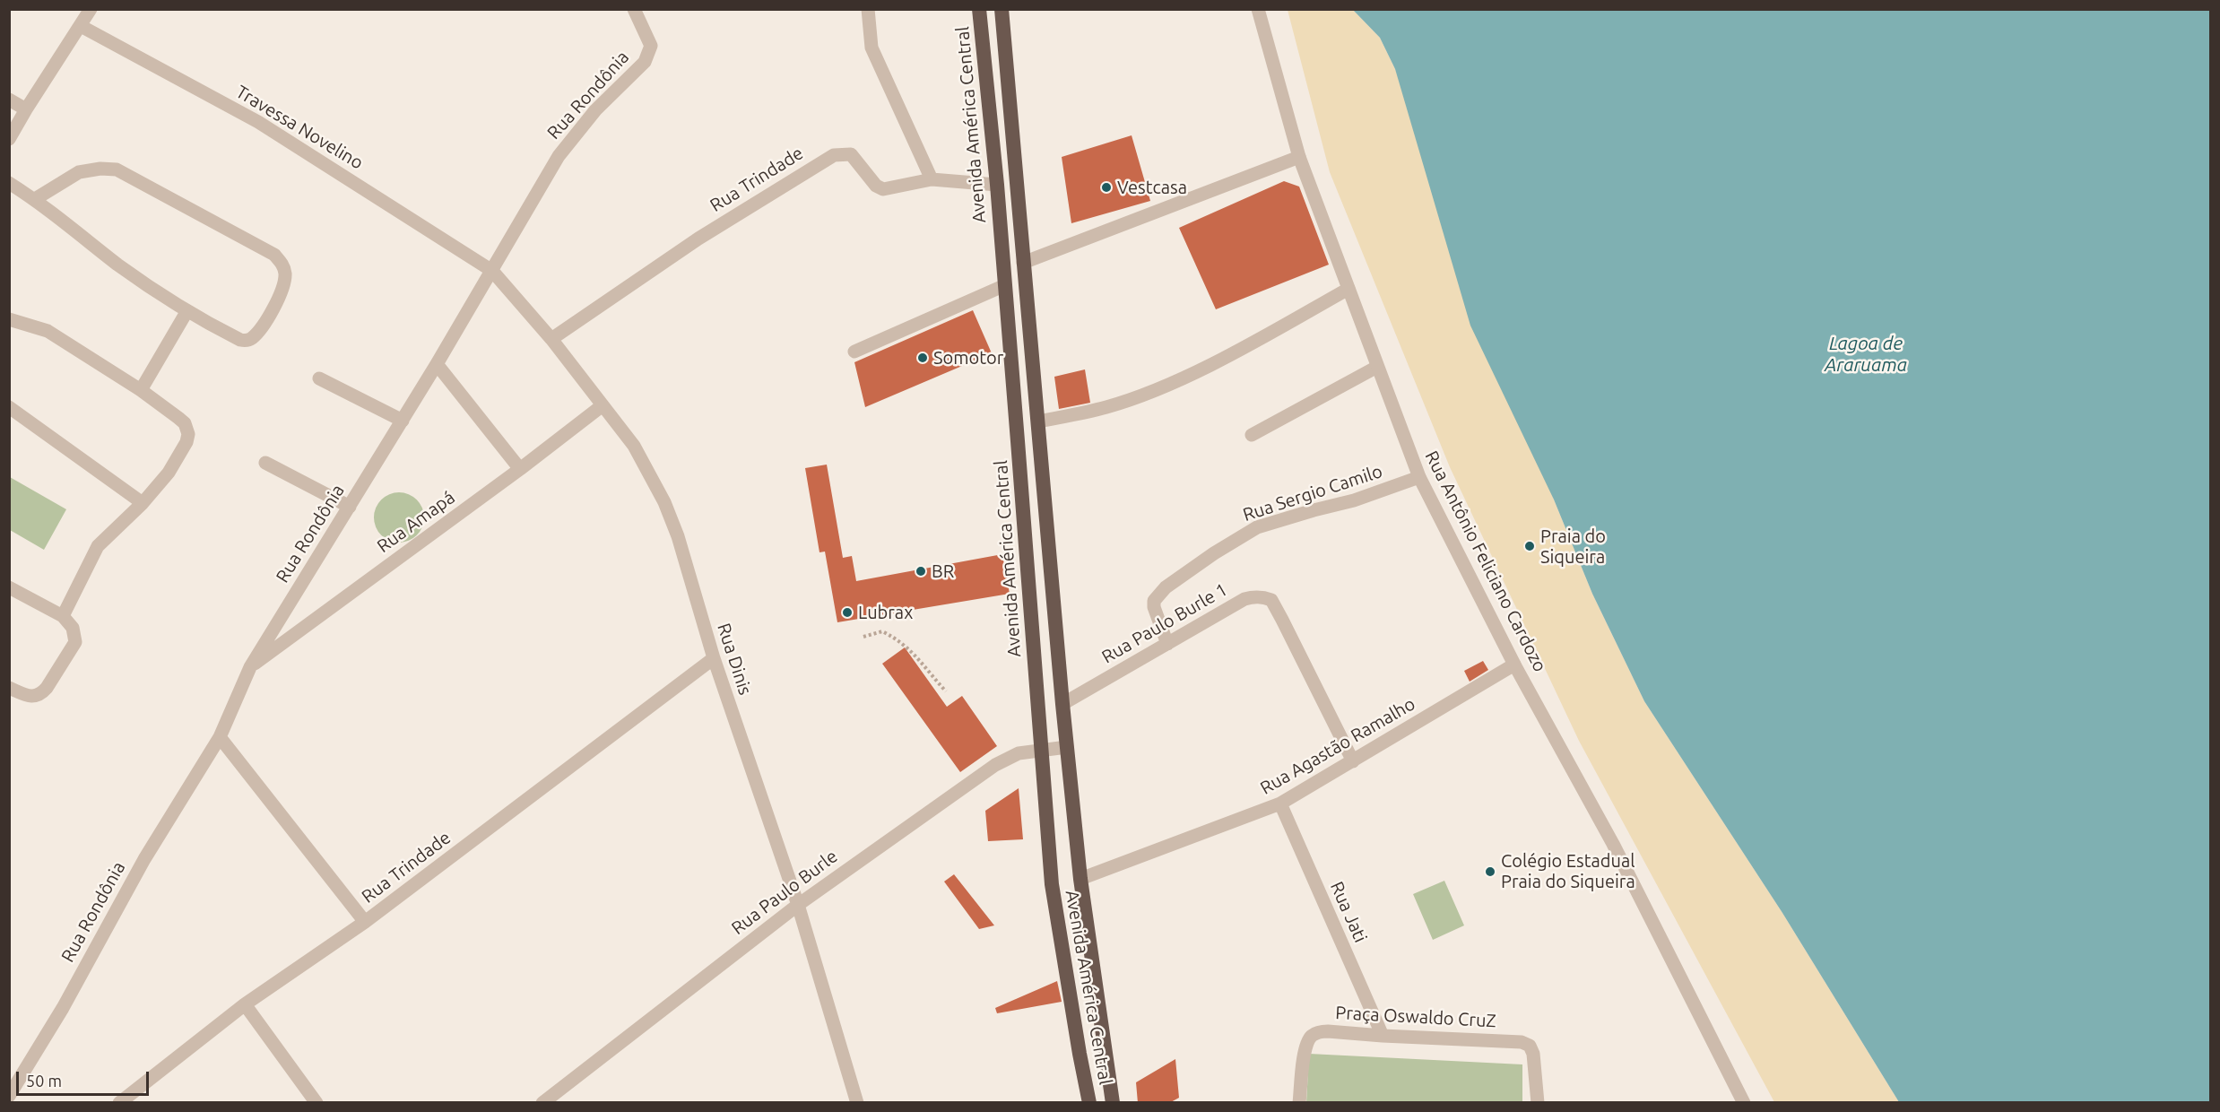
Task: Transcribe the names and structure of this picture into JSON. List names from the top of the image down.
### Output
{
  "streets": {
    "highway": ["Avenida América Central"],
    "street": [
      "Rua Rondônia",
      "Travessa Novelino",
      "Rua Trindade",
      "Rua Sergio Camilo",
      "Rua Amapá",
      "Rua Antônio Feliciano Cardozo",
      "Rua Paulo Burle 1",
      "Rua Dinis",
      "Rua Agastão Ramalho",
      "Rua Paulo Burle",
      "Rua Jati",
      "Praça Oswaldo CruZ"
    ]
  },
  "crossings": [
    ["Rua Rondônia", "Travessa Novelino"],
    ["Rua Rondônia", "Rua Amapá"],
    ["Rua Rondônia", "Rua Dinis"],
    ["Avenida América Central", "Rua Trindade"],
    ["Avenida América Central", "Rua Paulo Burle 1"],
    ["Avenida América Central", "Rua Agastão Ramalho"],
    ["Avenida América Central", "Rua Paulo Burle"],
    ["Travessa Novelino", "Rua Dinis"],
    ["Rua Trindade", "Rua Dinis"],
    ["Rua Sergio Camilo", "Rua Antônio Feliciano Cardozo"],
    ["Rua Sergio Camilo", "Rua Paulo Burle 1"],
    ["Rua Amapá", "Rua Dinis"],
    ["Rua Antônio Feliciano Cardozo", "Rua Agastão Ramalho"],
    ["Rua Paulo Burle 1", "Rua Agastão Ramalho"],
    ["Rua Dinis", "Rua Paulo Burle"],
    ["Rua Agastão Ramalho", "Rua Jati"],
    ["Rua Jati", "Praça Oswaldo CruZ"]
  ],
  "water": ["Lagoa de Araruama"],
  "places": [
    "Vestcasa",
    "Somotor",
    "Praia do Siqueira",
    "BR",
    "Lubrax",
    "Colégio Estadual Praia do Siqueira"
  ],
  "scale_bar": "50 m"
}
